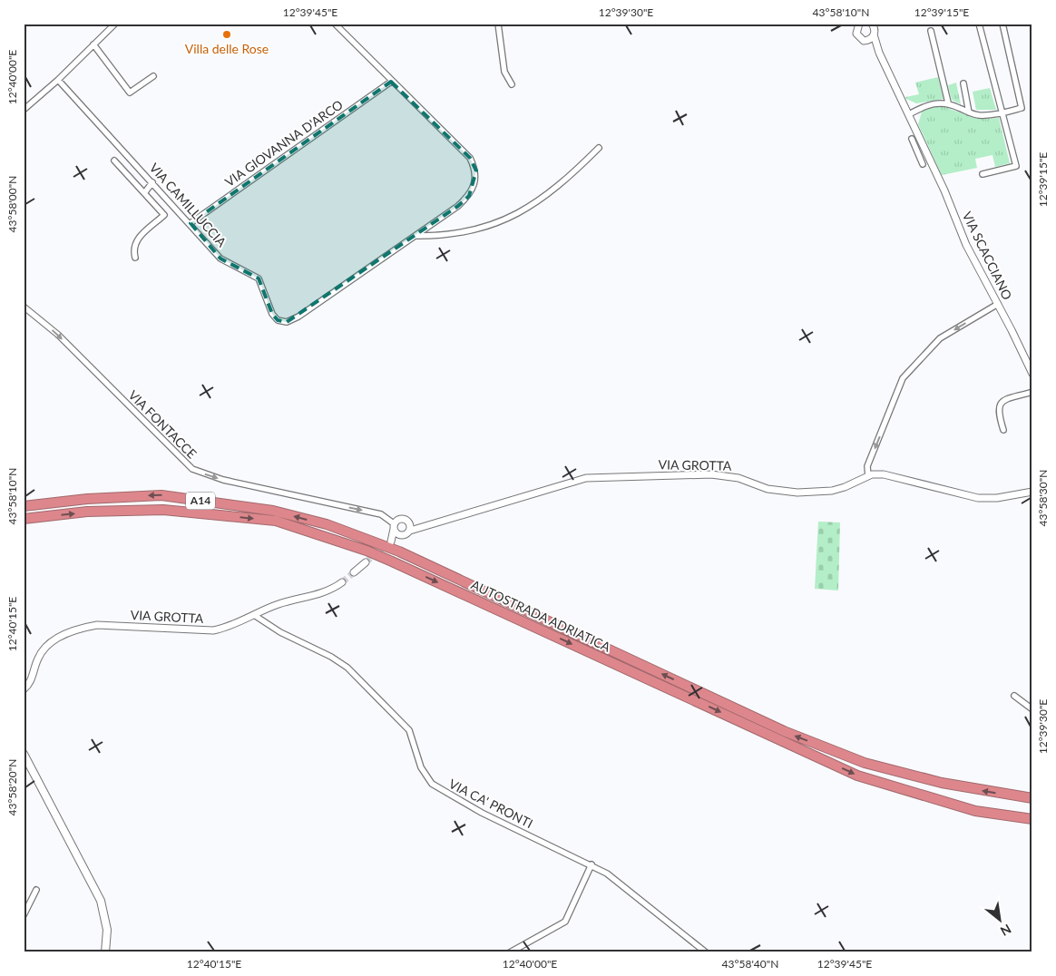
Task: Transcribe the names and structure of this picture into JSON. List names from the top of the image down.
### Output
{
  "streets": {
    "highway": ["A14", "AUTOSTRADA ADRIATICA"],
    "street": [
      "VIA GIOVANNA D'ARCO",
      "VIA CAMILLUCCIA",
      "VIA SCACCIANO",
      "VIA FONTACCE",
      "VIA GROTTA",
      "VIA CA' PRONTI"
    ]
  },
  "crossings": [
    ["VIA GIOVANNA D'ARCO", "VIA CAMILLUCCIA"],
    ["VIA FONTACCE", "VIA GROTTA"],
    ["VIA GROTTA", "VIA CA' PRONTI"]
  ],
  "one_way": ["VIA FONTACCE"],
  "places": ["Villa delle Rose"],
  "north": "bottom right",
  "coordinates": [
    "12°39'45\"E",
    "12°39'30\"E",
    "43°58'10\"N",
    "12°39'15\"E",
    "12°40'00\"E",
    "43°58'00\"N",
    "43°58'30\"N",
    "12°40'15\"E",
    "43°58'20\"N",
    "43°58'40\"N"
  ]
}
